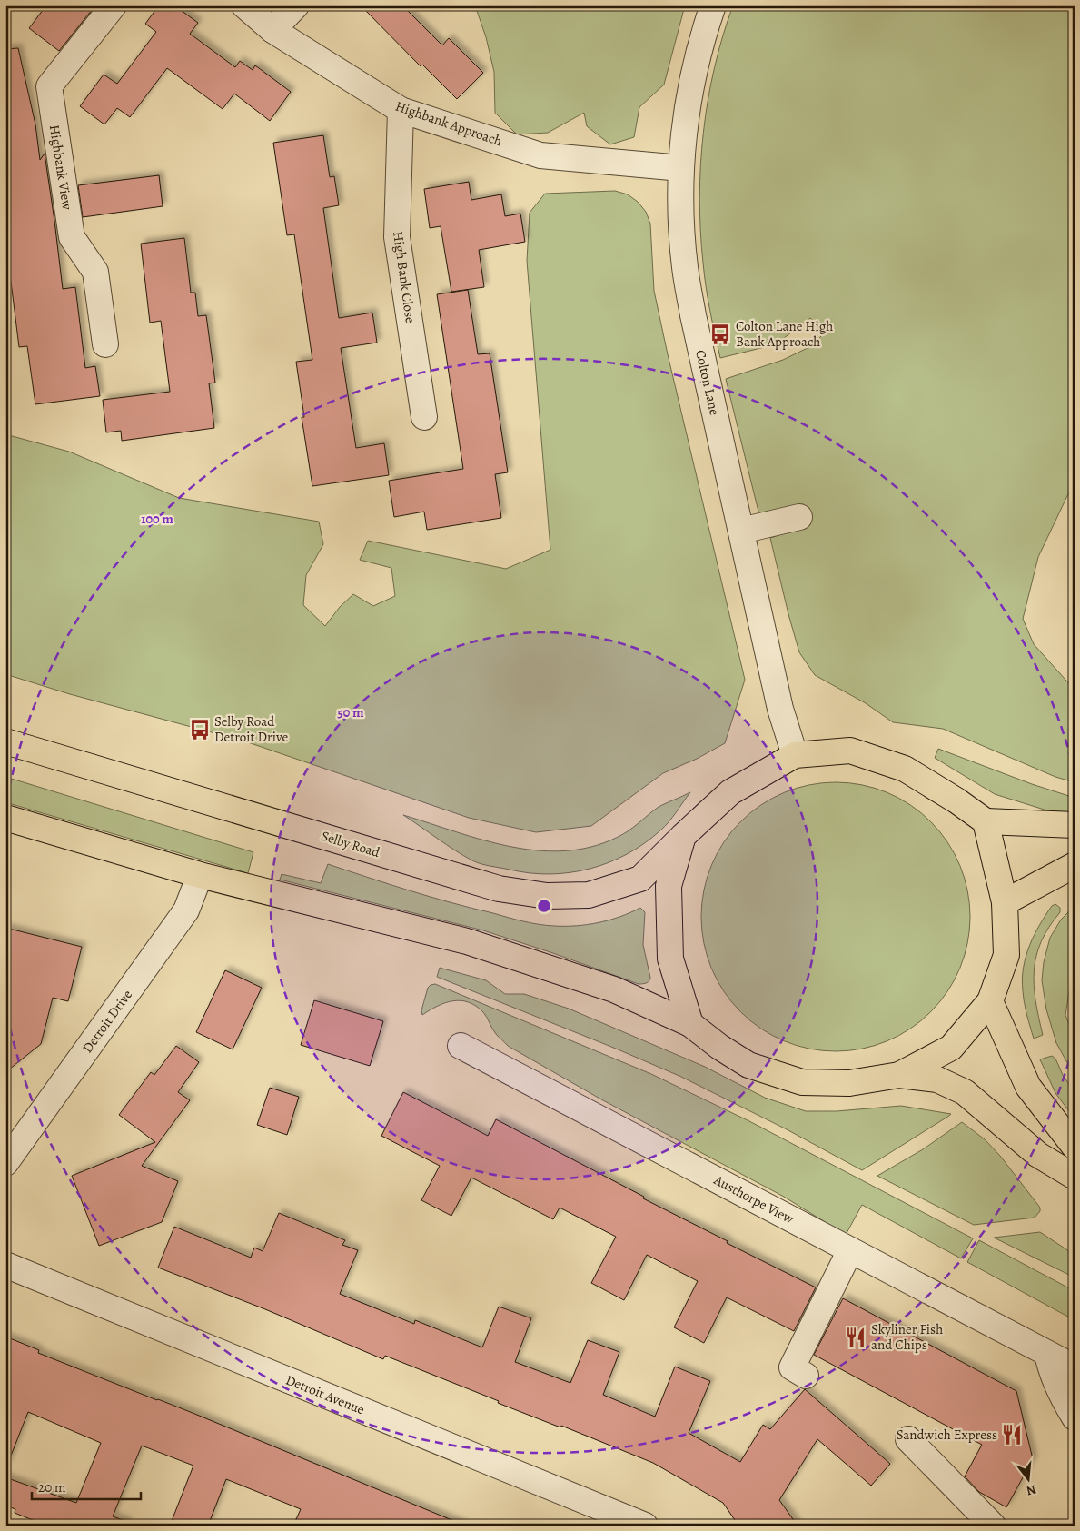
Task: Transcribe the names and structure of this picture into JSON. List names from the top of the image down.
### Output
{
  "streets": {
    "main road": ["Selby Road"],
    "street": [
      "Highbank Approach",
      "Highbank View",
      "High Bank Close",
      "Colton Lane",
      "Detroit Drive",
      "Austhorpe View",
      "Detroit Avenue"
    ]
  },
  "crossings": [
    ["Highbank Approach", "High Bank Close"],
    ["Highbank Approach", "Colton Lane"],
    ["Colton Lane", "Selby Road"]
  ],
  "places": {
    "bus stop": ["Colton Lane High Bank Approach", "Selby Road Detroit Drive"],
    "restaurant": ["Skyliner Fish and Chips", "Sandwich Express"]
  },
  "scale_bar": "20 m",
  "north": "bottom",
  "rings": ["100 m", "50 m"]
}
